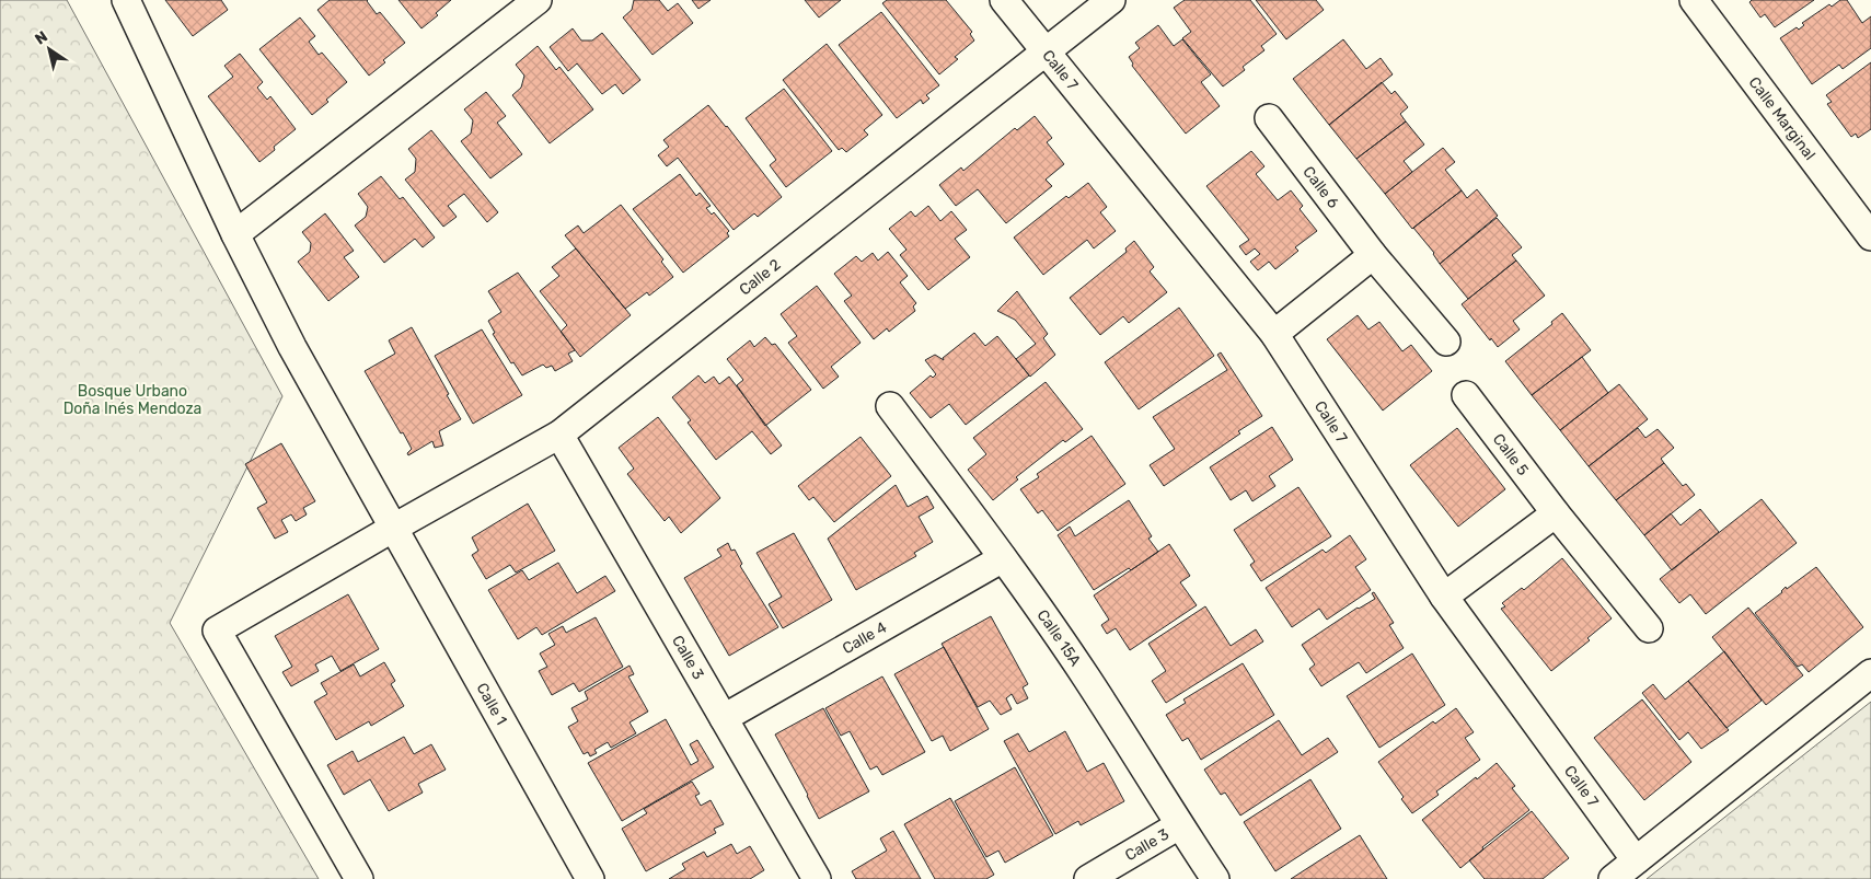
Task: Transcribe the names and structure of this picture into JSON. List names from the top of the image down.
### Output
{
  "streets": {
    "street": [
      "Calle 7",
      "Calle Marginal",
      "Calle 6",
      "Calle 2",
      "Calle 5",
      "Calle 4",
      "Calle 15A",
      "Calle 3",
      "Calle 1"
    ]
  },
  "crossings": [
    ["Calle 7", "Calle 2"],
    ["Calle 2", "Calle 3"],
    ["Calle 2", "Calle 1"],
    ["Calle 4", "Calle 15A"],
    ["Calle 4", "Calle 3"],
    ["Calle 15A", "Calle 3"]
  ],
  "parks": ["Bosque Urbano Doña Inés Mendoza"],
  "north": "top left"
}
